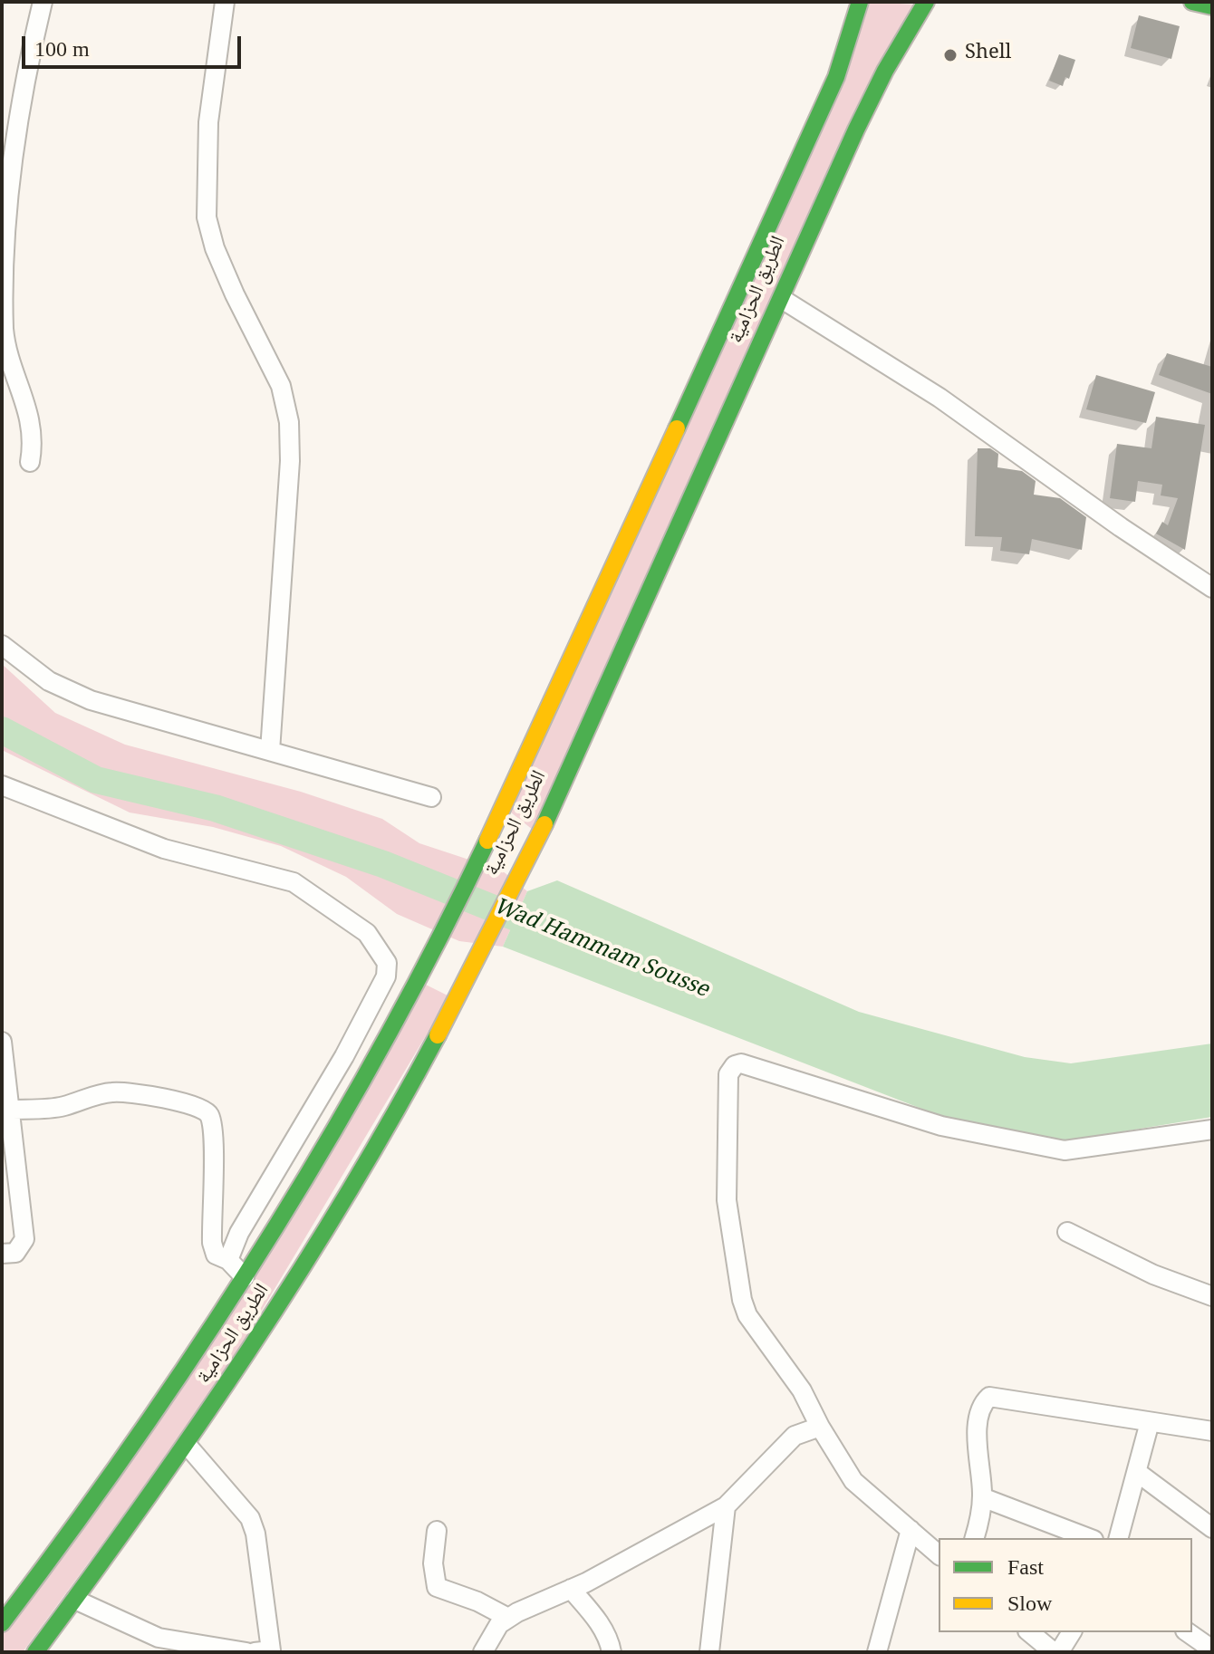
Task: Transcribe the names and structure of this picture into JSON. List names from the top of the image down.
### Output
{
  "streets": {
    "main road": ["الطريق الحزامية"]
  },
  "water": ["Wad Hammam Sousse"],
  "places": ["Shell"],
  "legend": ["Fast", "Slow"],
  "scale_bar": "100 m"
}
